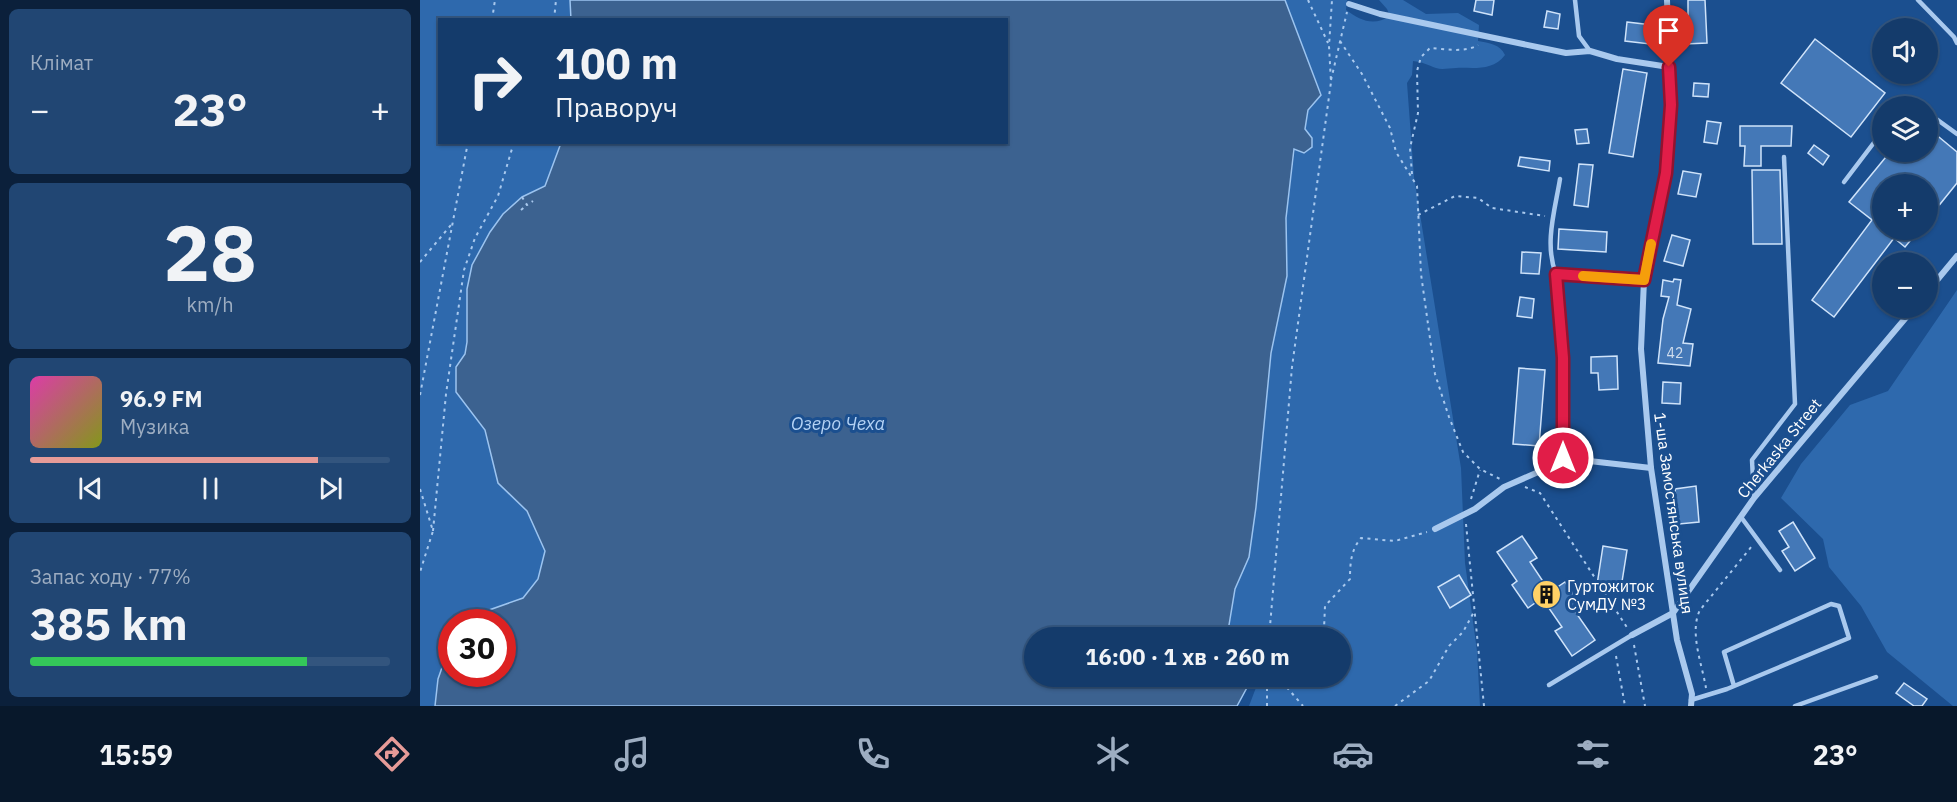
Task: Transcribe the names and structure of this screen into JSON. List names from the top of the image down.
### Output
{
  "streets": {
    "street": ["Cherkaska Street", "1-ша Замостянська вулиця"]
  },
  "crossings": [
    ["Cherkaska Street", "1-ша Замостянська вулиця"]
  ],
  "water": ["Озеро Чеха"],
  "places": {
    "building": ["Гуртожиток СумДУ №3"]
  },
  "house_numbers": ["42"],
  "page": {
    "tile": [
      "Клімат",
      ["28", "km/h"],
      ["Запас ходу · 77%", "385 km"]
    ],
    "map_buttons": ["+", "−"],
    "turn": ["100 m", "Праворуч"],
    "heat": ["−", "23°", "+"],
    "song": ["96.9 FM", "Музика"],
    "limit": "30",
    "trip": "16:00 · 1 хв · 260 m",
    "tabs": ["15:59", "23°"]
  }
}
